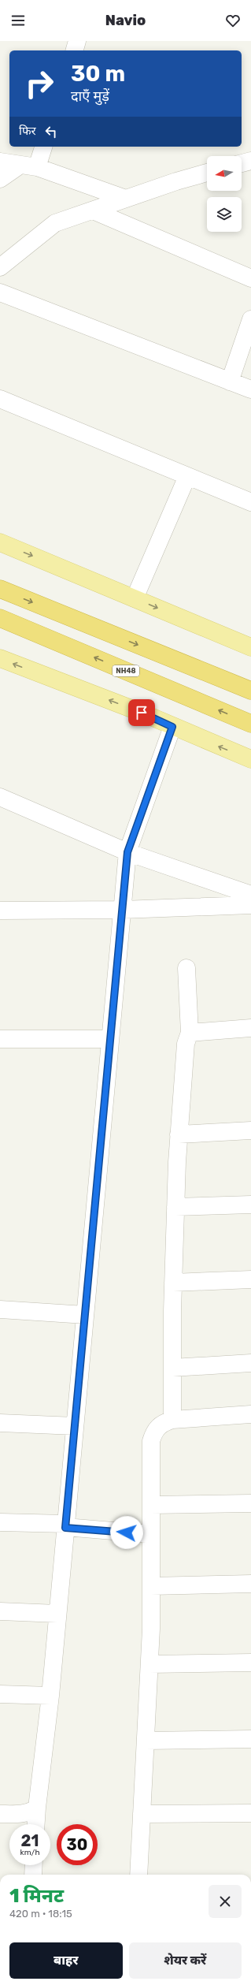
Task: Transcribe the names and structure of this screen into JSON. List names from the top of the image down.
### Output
{
  "streets": {
    "highway": ["NH48"]
  },
  "north": "left",
  "page": {
    "header": "Navio",
    "turn": ["30 m", "दाएँ मुड़ें"],
    "then": "फिर",
    "speed": "21 km/h",
    "limit": "30",
    "heading": ["1 मिनट", "420 m · 18:15"],
    "buttons": ["बाहर", "शेयर करें"]
  }
}
